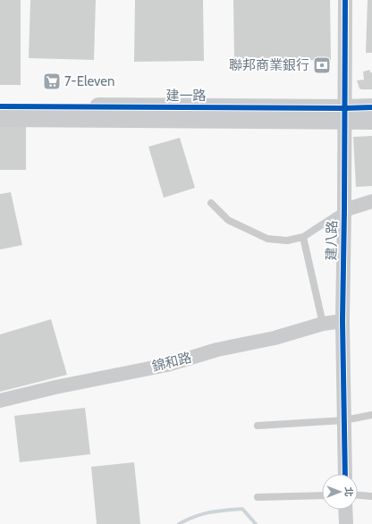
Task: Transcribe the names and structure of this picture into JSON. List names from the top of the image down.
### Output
{
  "streets": {
    "street": ["建一路", "建八路", "錦和路"]
  },
  "crossings": [
    ["建一路", "建八路"],
    ["建八路", "錦和路"]
  ],
  "places": {
    "bank": ["聯邦商業銀行"],
    "supermarket": ["7-Eleven"]
  },
  "north": "right"
}
